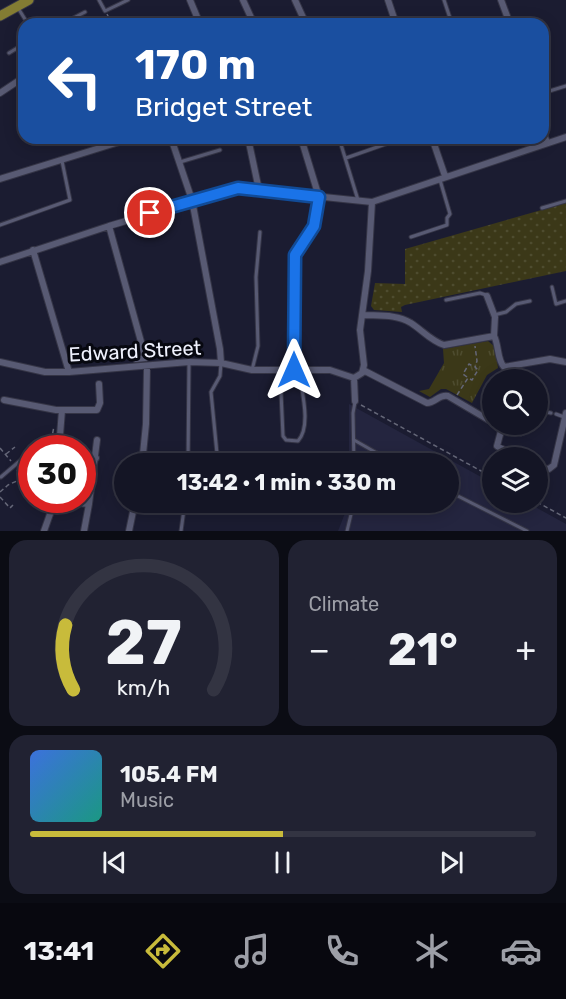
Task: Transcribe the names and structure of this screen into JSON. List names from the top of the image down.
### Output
{
  "streets": {
    "street": ["Edward Street"]
  },
  "page": {
    "turn": ["170 m", "Bridget Street"],
    "limit": "30",
    "trip": "13:42 · 1 min · 330 m",
    "tile": "Climate",
    "heat": ["−", "21°", "+"],
    "song": ["105.4 FM", "Music"],
    "tabs": "13:41",
    "gauge": ["27", "km/h"]
  }
}
